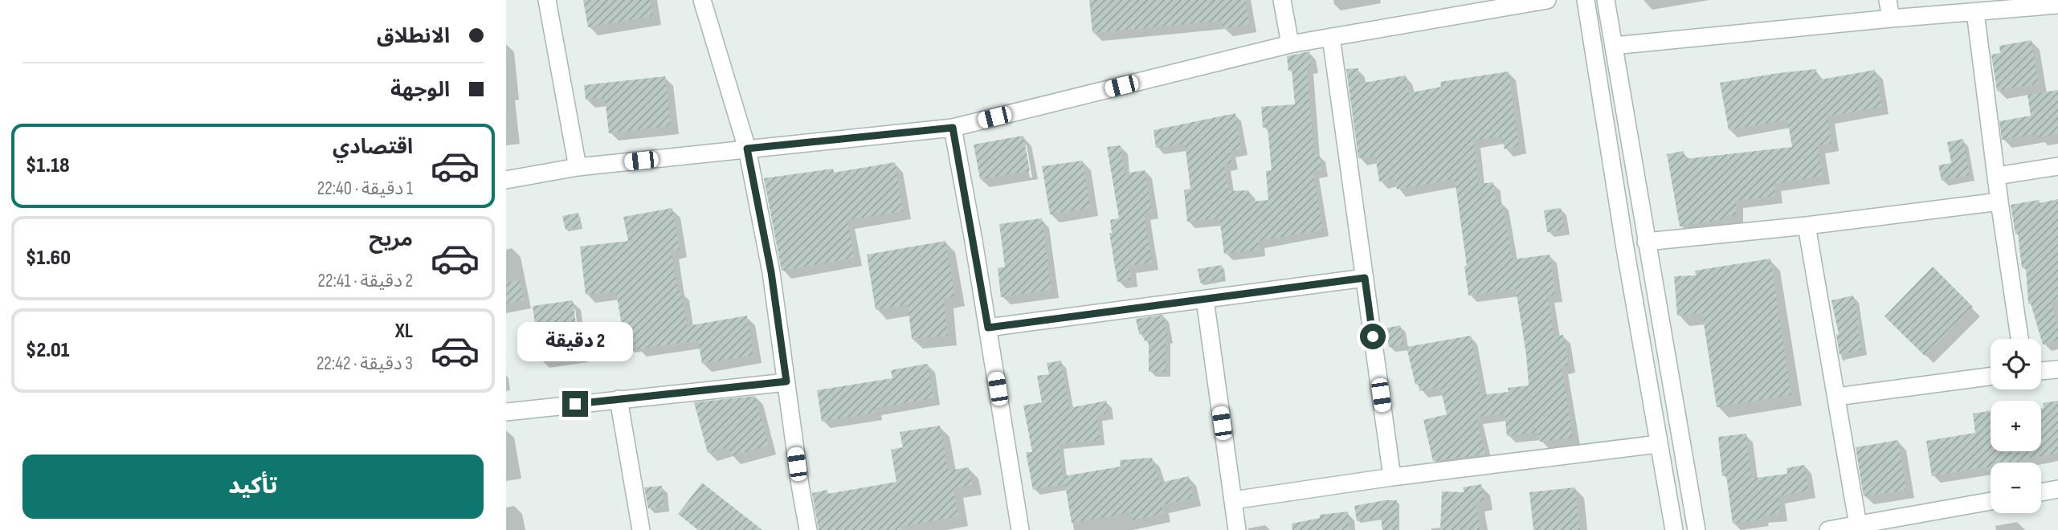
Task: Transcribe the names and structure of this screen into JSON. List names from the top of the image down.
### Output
{
  "page": {
    "banner": ["الانطلاق", "الوجهة"],
    "list": [
      {
        "name": "اقتصادي",
        "note": "1 دقيقة · 22:40",
        "value": "$1.18"
      },
      {
        "name": "مريح",
        "note": "2 دقيقة · 22:41",
        "value": "$1.60"
      },
      {
        "name": "XL",
        "note": "3 دقيقة · 22:42",
        "value": "$2.01"
      }
    ],
    "bubble": "2 دقيقة",
    "map_buttons": ["+", "−"],
    "buttons": "تأكيد"
  }
}
